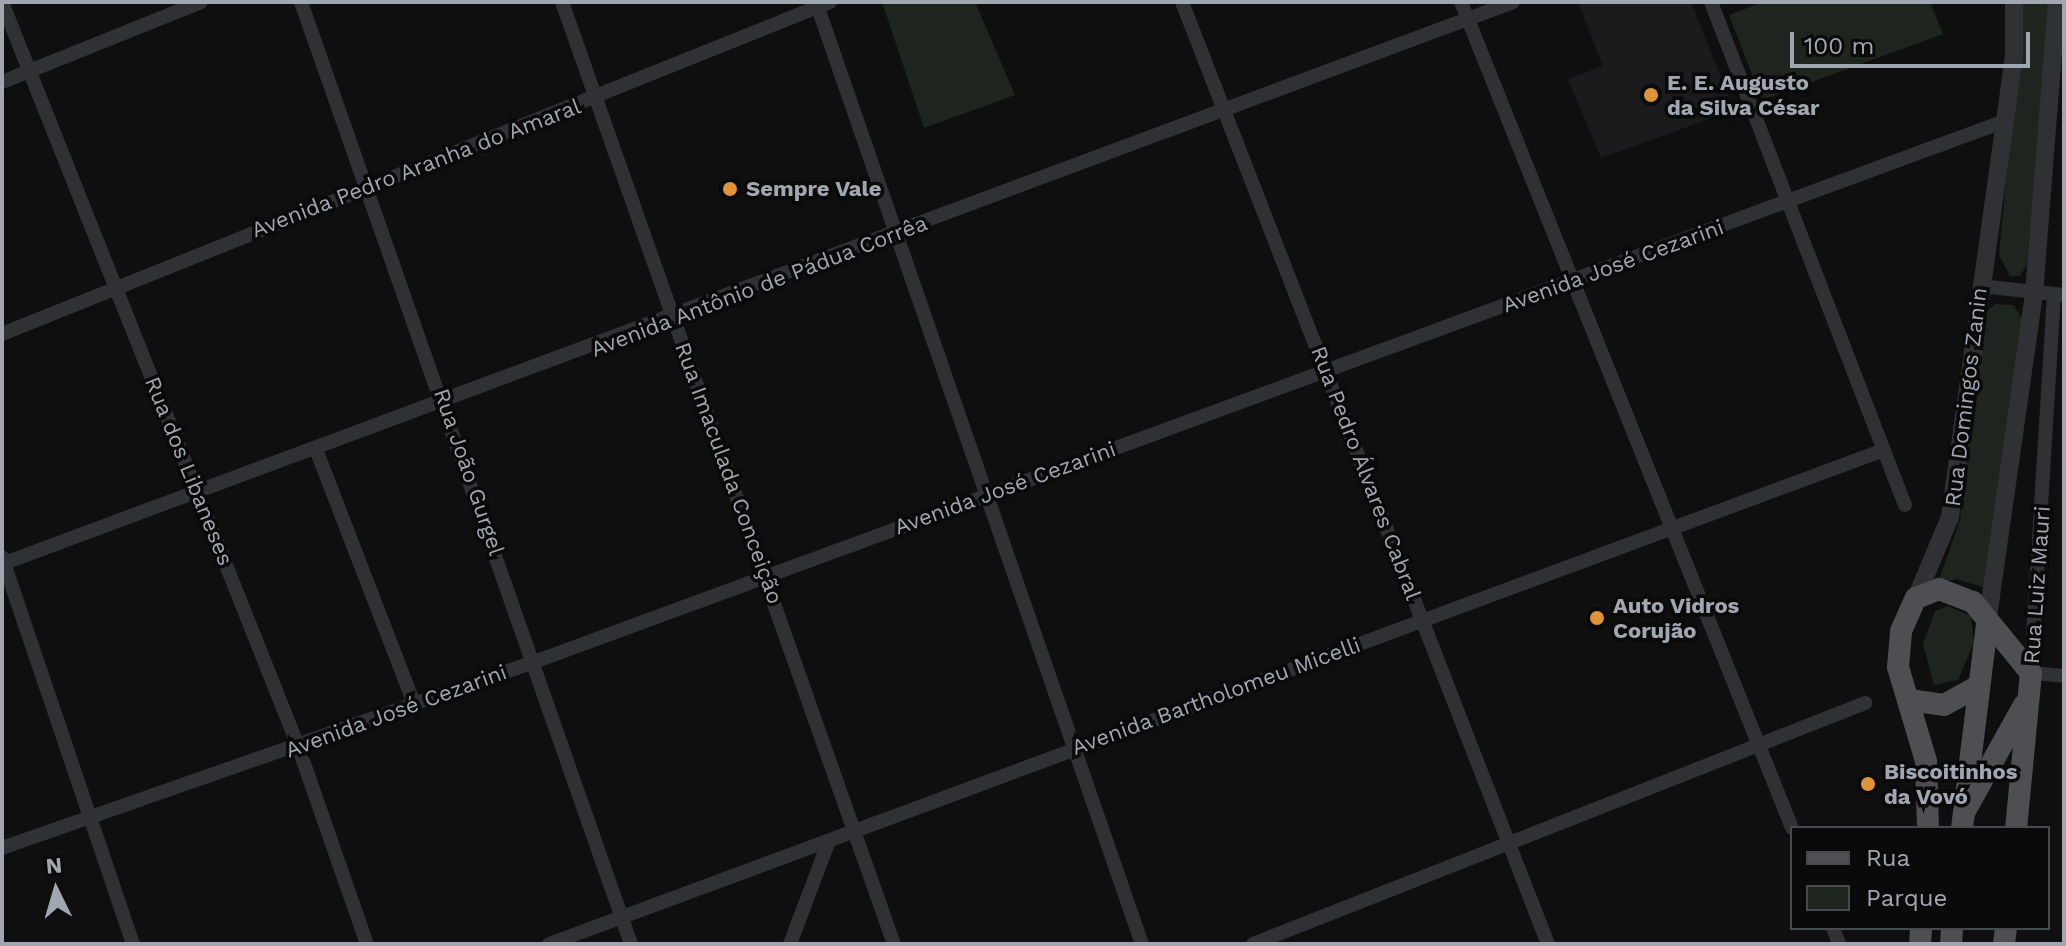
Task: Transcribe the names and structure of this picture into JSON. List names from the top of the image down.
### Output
{
  "streets": {
    "main road": ["Rua Domingos Zanin", "Rua Luiz Mauri"],
    "street": [
      "Avenida Pedro Aranha do Amaral",
      "Avenida José Cezarini",
      "Avenida Antônio de Pádua Corrêa",
      "Rua dos Libaneses",
      "Rua João Gurgel",
      "Rua Imaculada Conceição",
      "Rua Pedro Álvares Cabral",
      "Avenida Bartholomeu Micelli"
    ]
  },
  "crossings": [
    ["Avenida Pedro Aranha do Amaral", "Rua dos Libaneses"],
    ["Avenida Pedro Aranha do Amaral", "Rua João Gurgel"],
    ["Avenida Pedro Aranha do Amaral", "Rua Imaculada Conceição"],
    ["Avenida José Cezarini", "Rua Domingos Zanin"],
    ["Avenida José Cezarini", "Rua dos Libaneses"],
    ["Avenida José Cezarini", "Rua João Gurgel"],
    ["Avenida José Cezarini", "Rua Imaculada Conceição"],
    ["Avenida José Cezarini", "Rua Pedro Álvares Cabral"],
    ["Avenida Antônio de Pádua Corrêa", "Rua dos Libaneses"],
    ["Avenida Antônio de Pádua Corrêa", "Rua João Gurgel"],
    ["Avenida Antônio de Pádua Corrêa", "Rua Imaculada Conceição"],
    ["Avenida Antônio de Pádua Corrêa", "Rua Pedro Álvares Cabral"],
    ["Rua João Gurgel", "Avenida Bartholomeu Micelli"],
    ["Rua Imaculada Conceição", "Avenida Bartholomeu Micelli"],
    ["Rua Pedro Álvares Cabral", "Avenida Bartholomeu Micelli"]
  ],
  "places": [
    "E. E. Augusto da Silva César",
    "Sempre Vale",
    "Auto Vidros Corujão",
    "Biscoitinhos da Vovó"
  ],
  "legend": ["Rua", "Parque"],
  "scale_bar": "100 m",
  "north": "top"
}
